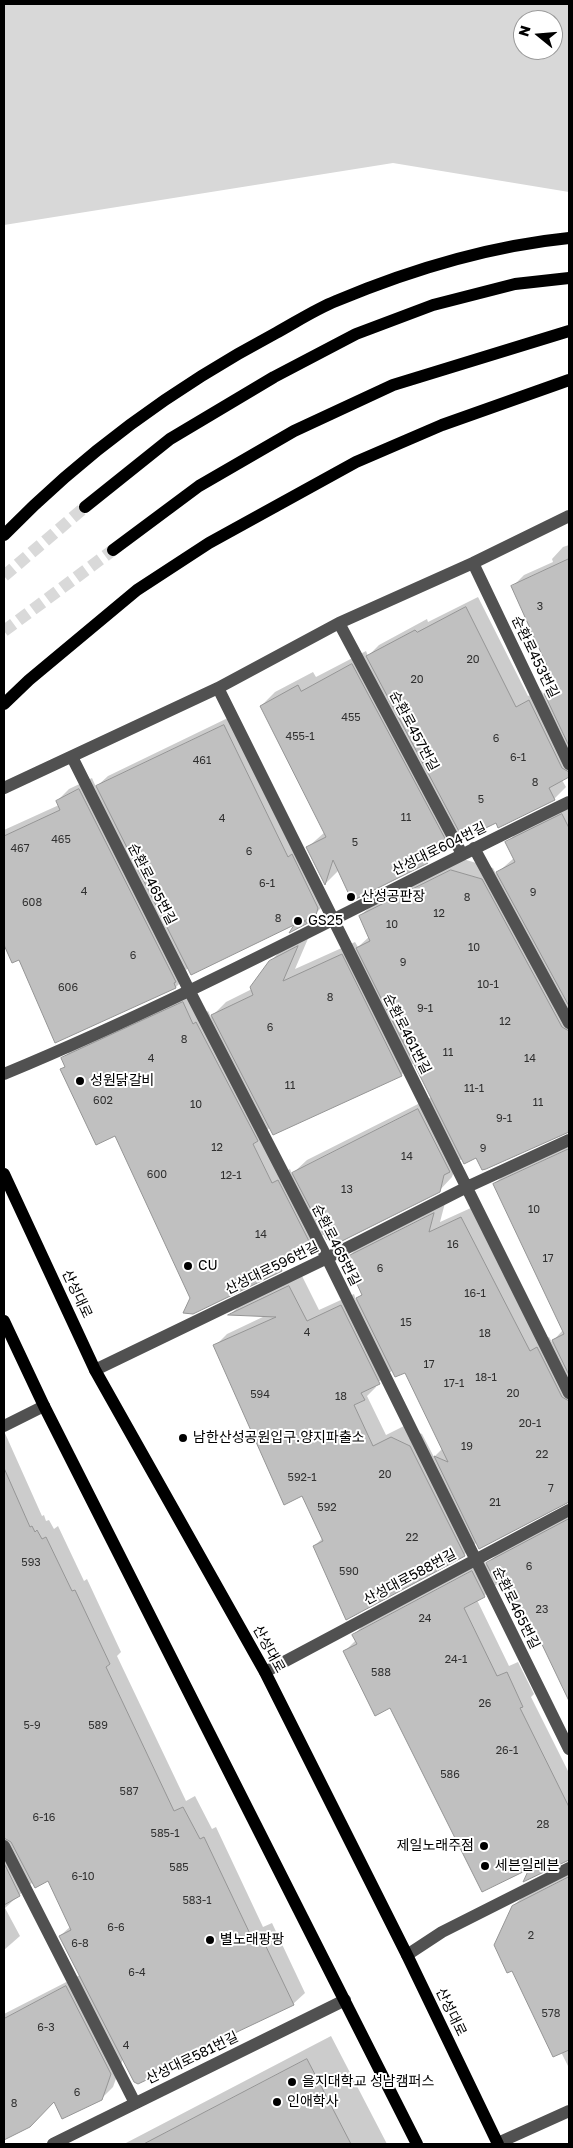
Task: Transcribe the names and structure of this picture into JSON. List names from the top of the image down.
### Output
{
  "streets": {
    "main road": ["산성대로"],
    "street": [
      "순환로453번길",
      "순환로457번길",
      "산성대로604번길",
      "순환로465번길",
      "순환로461번길",
      "산성대로596번길",
      "산성대로588번길",
      "산성대로581번길"
    ]
  },
  "crossings": [
    ["순환로457번길", "산성대로604번길"],
    ["산성대로604번길", "순환로465번길"],
    ["산성대로604번길", "순환로461번길"],
    ["순환로465번길", "산성대로596번길"],
    ["순환로465번길", "산성대로588번길"],
    ["순환로461번길", "산성대로596번길"],
    ["산성대로596번길", "산성대로"],
    ["산성대로", "산성대로588번길"]
  ],
  "places": [
    "산성공판장",
    "GS25",
    "성원닭갈비",
    "CU",
    "남한산성공원입구.양지파출소",
    "제일노래주점",
    "세븐일레븐",
    "별노래팡팡",
    "을지대학교 성남캠퍼스",
    "인애학사"
  ],
  "house_numbers": [
    "3",
    "20",
    "20",
    "455",
    "455-1",
    "6",
    "6-1",
    "461",
    "8",
    "5",
    "11",
    "4",
    "465",
    "5",
    "467",
    "6",
    "6-1",
    "4",
    "9",
    "8",
    "608",
    "12",
    "8",
    "10",
    "10",
    "6",
    "9",
    "10-1",
    "606",
    "8",
    "9-1",
    "12",
    "6",
    "8",
    "11",
    "4",
    "14",
    "11",
    "11-1",
    "602",
    "11",
    "10",
    "9-1",
    "12",
    "9",
    "14",
    "600",
    "12-1",
    "13",
    "10",
    "14",
    "16",
    "17",
    "6",
    "16-1",
    "15",
    "4",
    "18",
    "17",
    "18-1",
    "17-1",
    "20",
    "594",
    "18",
    "20-1",
    "19",
    "22",
    "20",
    "592-1",
    "7",
    "21",
    "592",
    "22",
    "593",
    "6",
    "590",
    "23",
    "24",
    "24-1",
    "588",
    "26",
    "5-9",
    "589",
    "26-1",
    "586",
    "587",
    "6-16",
    "28",
    "585-1",
    "585",
    "6-10",
    "583-1",
    "6-6",
    "2",
    "6-8",
    "6-4",
    "578",
    "6-3",
    "4",
    "6",
    "8"
  ],
  "north": "left"
}
